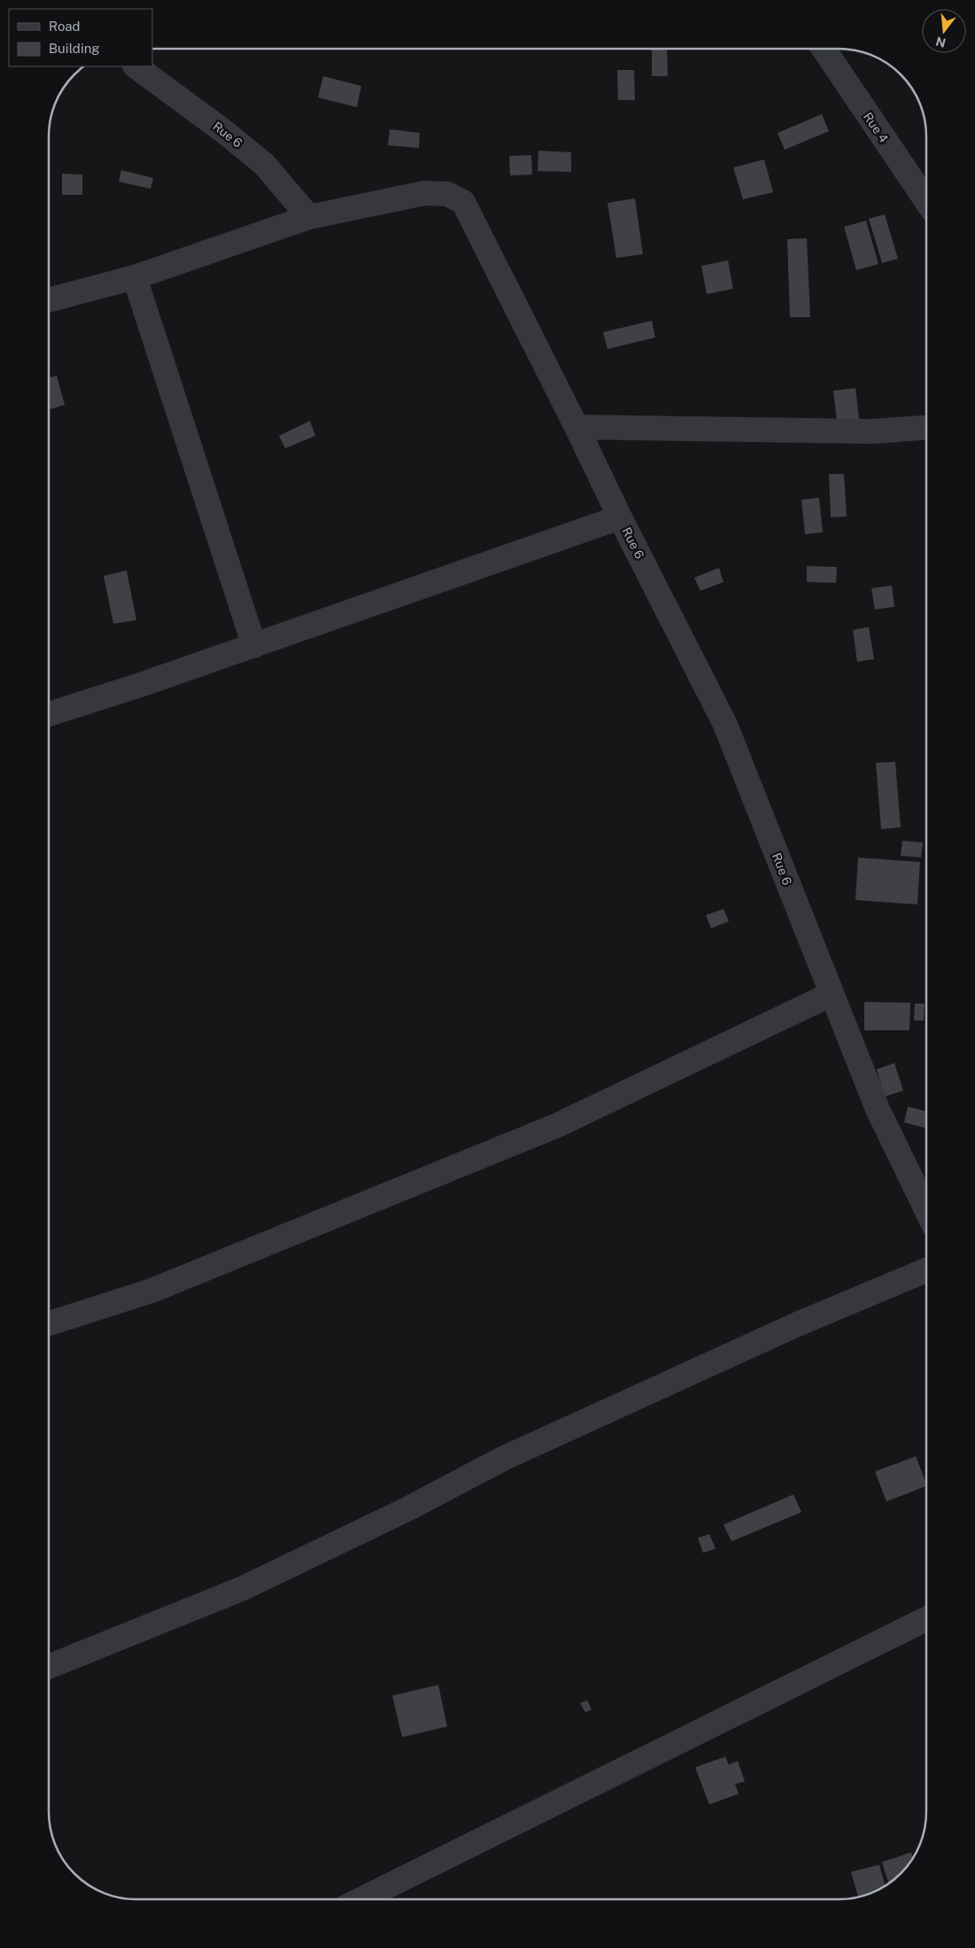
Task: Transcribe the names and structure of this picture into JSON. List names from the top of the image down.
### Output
{
  "streets": {
    "street": ["Rue 4", "Rue 6"]
  },
  "legend": ["Road", "Building"],
  "north": "bottom"
}
